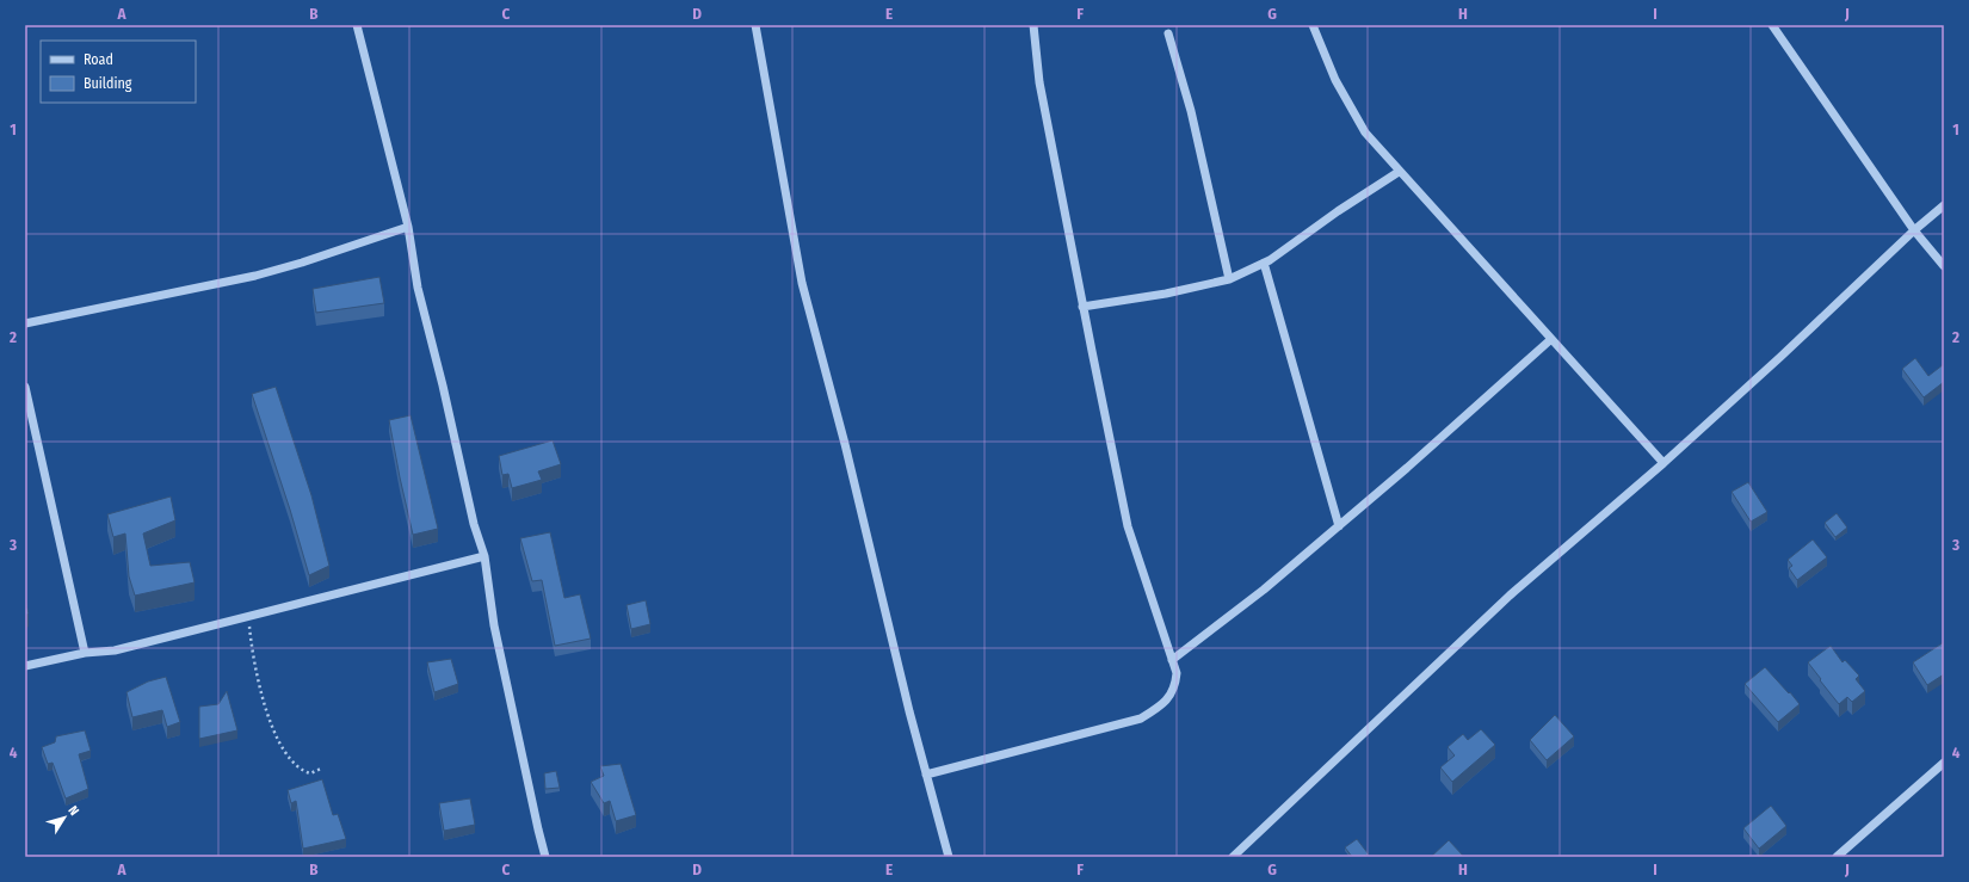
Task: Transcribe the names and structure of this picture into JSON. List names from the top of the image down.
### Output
{
  "legend": ["Road", "Building"],
  "north": "top right",
  "grid": {
    "columns": [
      "A",
      "B",
      "C",
      "D",
      "E",
      "F",
      "G",
      "H",
      "I",
      "J"
    ],
    "rows": [
      "1",
      "2",
      "3",
      "4"
    ]
  }
}
